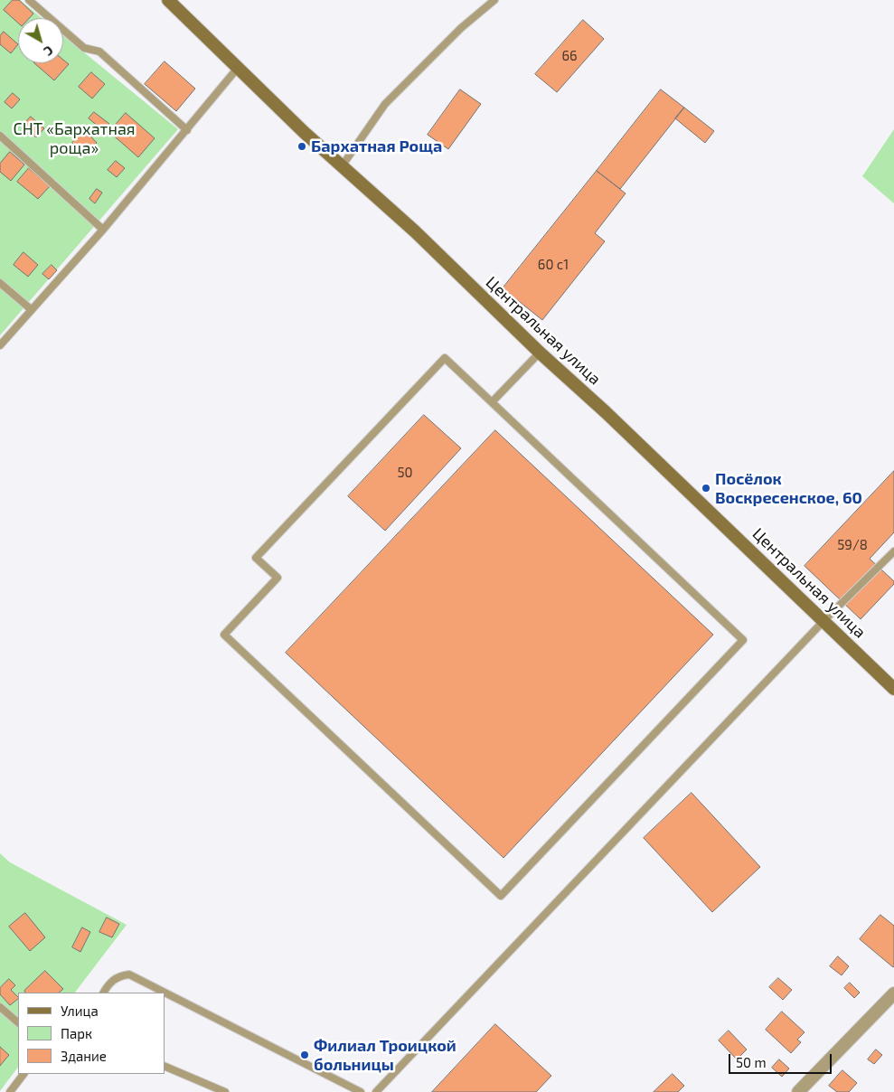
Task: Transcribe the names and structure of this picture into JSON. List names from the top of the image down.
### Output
{
  "streets": {
    "main road": ["Центральная улица"]
  },
  "parks": ["СНТ «Бархатная роща»"],
  "places": ["Бархатная Роща", "Посёлок Воскресенское, 60", "Филиал Троицкой больницы"],
  "house_numbers": [
    "66",
    "60 с1",
    "50",
    "59/8"
  ],
  "legend": ["Улица", "Парк", "Здание"],
  "scale_bar": "50 m",
  "north": "bottom right"
}
